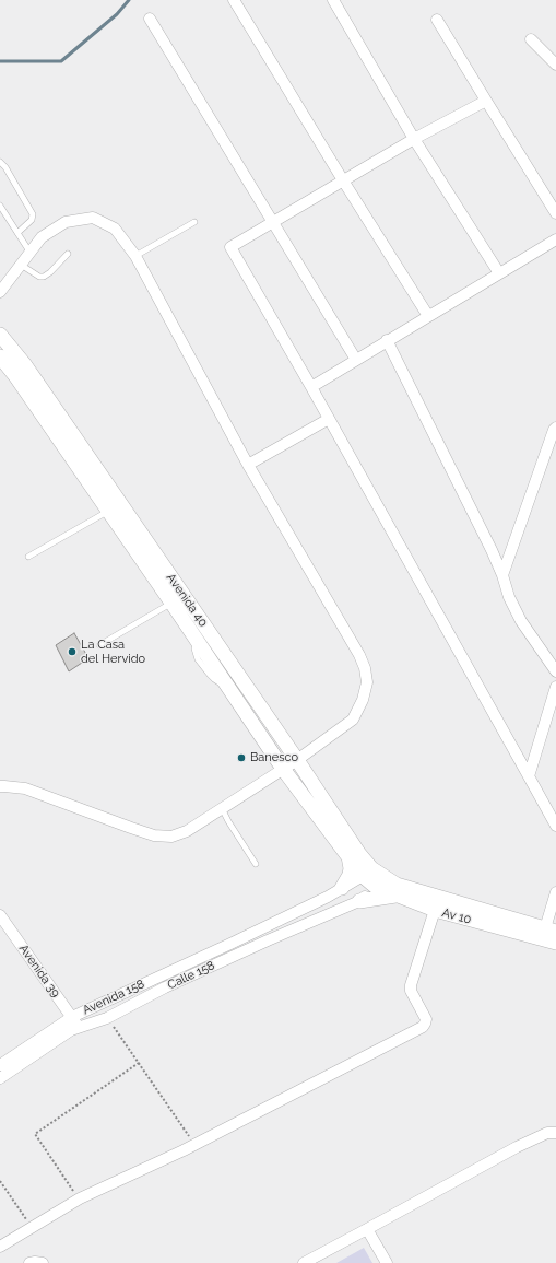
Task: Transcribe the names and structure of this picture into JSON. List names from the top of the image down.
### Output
{
  "streets": {
    "street": [
      "Avenida 40",
      "Av 10",
      "Avenida 39",
      "Calle 158",
      "Avenida 158"
    ]
  },
  "crossings": [
    ["Avenida 40", "Av 10"],
    ["Avenida 40", "Calle 158"],
    ["Avenida 40", "Avenida 158"],
    ["Av 10", "Calle 158"],
    ["Av 10", "Avenida 158"],
    ["Avenida 39", "Calle 158"],
    ["Avenida 39", "Avenida 158"],
    ["Calle 158", "Avenida 158"]
  ],
  "places": ["La Casa del Hervido", "Banesco"]
}
